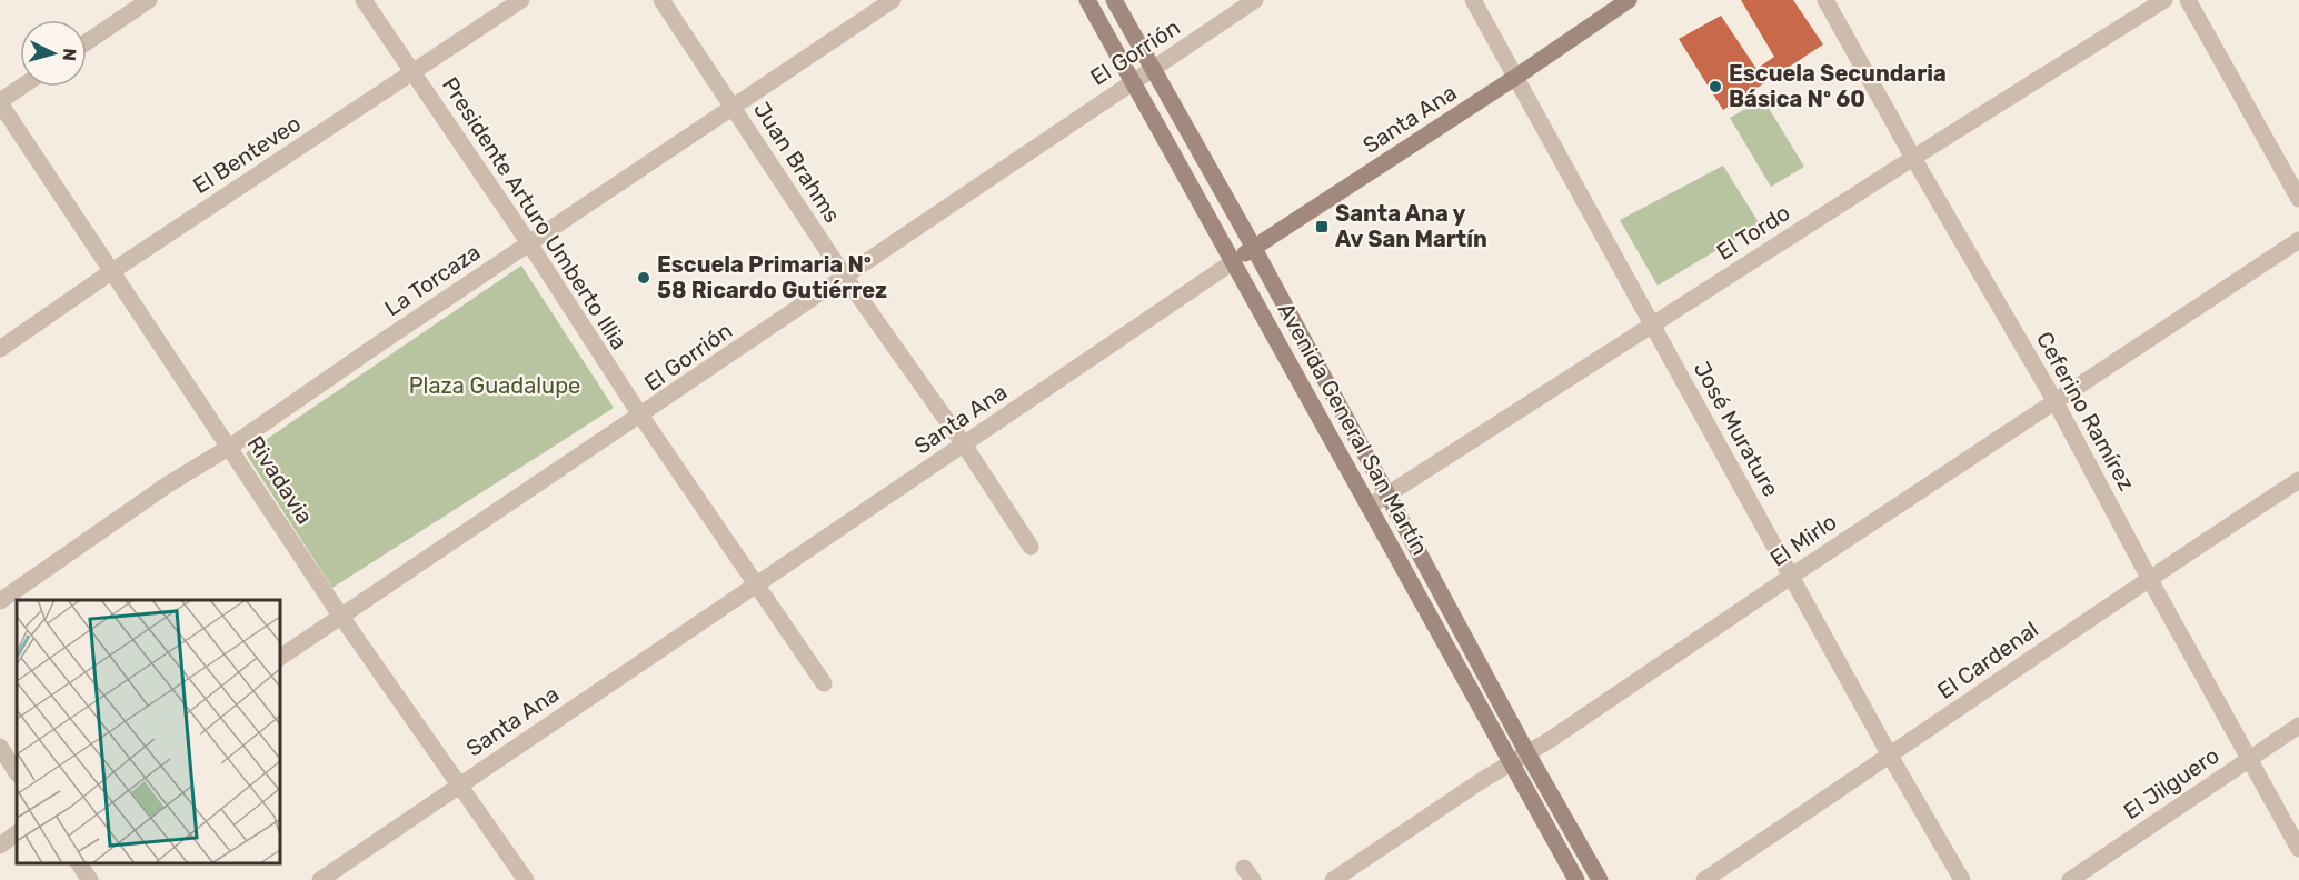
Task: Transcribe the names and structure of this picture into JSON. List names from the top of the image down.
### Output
{
  "streets": {
    "main road": ["Santa Ana", "Avenida General San Martín"],
    "street": [
      "El Gorrión",
      "El Benteveo",
      "Juan Brahms",
      "Presidente Arturo Umberto Illia",
      "El Tordo",
      "La Torcaza",
      "Ceferino Ramírez",
      "José Murature",
      "Rivadavia",
      "El Mirlo",
      "El Cardenal",
      "El Jilguero"
    ]
  },
  "crossings": [
    ["El Gorrión", "Juan Brahms"],
    ["El Gorrión", "Presidente Arturo Umberto Illia"],
    ["El Gorrión", "Avenida General San Martín"],
    ["El Gorrión", "Rivadavia"],
    ["Santa Ana", "Juan Brahms"],
    ["Santa Ana", "Presidente Arturo Umberto Illia"],
    ["Santa Ana", "Avenida General San Martín"],
    ["Santa Ana", "José Murature"],
    ["Santa Ana", "Rivadavia"],
    ["El Benteveo", "Presidente Arturo Umberto Illia"],
    ["El Benteveo", "Rivadavia"],
    ["Juan Brahms", "La Torcaza"],
    ["Presidente Arturo Umberto Illia", "La Torcaza"],
    ["El Tordo", "Ceferino Ramírez"],
    ["El Tordo", "Avenida General San Martín"],
    ["El Tordo", "José Murature"],
    ["La Torcaza", "Rivadavia"],
    ["Ceferino Ramírez", "El Mirlo"],
    ["Ceferino Ramírez", "El Cardenal"],
    ["Ceferino Ramírez", "El Jilguero"],
    ["Avenida General San Martín", "El Mirlo"],
    ["José Murature", "El Mirlo"],
    ["José Murature", "El Cardenal"]
  ],
  "parks": ["Plaza Guadalupe"],
  "places": {
    "other": ["Escuela Secundaria Básica Nº 60", "Escuela Primaria Nº 58 Ricardo Gutiérrez"],
    "transit": ["Santa Ana y Av San Martín"]
  },
  "north": "right"
}
